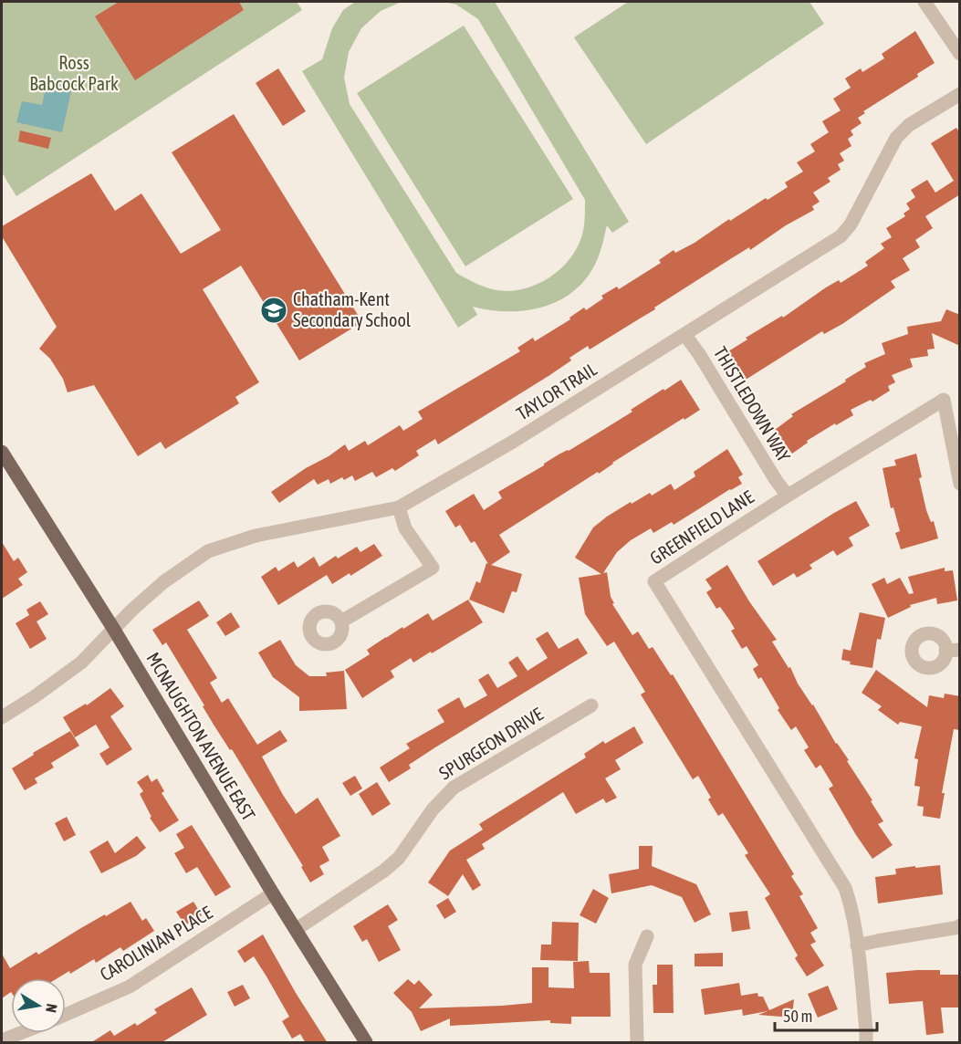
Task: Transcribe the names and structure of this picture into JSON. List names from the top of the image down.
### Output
{
  "streets": {
    "main road": ["MCNAUGHTON AVENUE EAST"],
    "street": [
      "TAYLOR TRAIL",
      "THISTLEDOWN WAY",
      "GREENFIELD LANE",
      "SPURGEON DRIVE",
      "CAROLINIAN PLACE"
    ]
  },
  "crossings": [
    ["TAYLOR TRAIL", "THISTLEDOWN WAY"],
    ["TAYLOR TRAIL", "MCNAUGHTON AVENUE EAST"],
    ["THISTLEDOWN WAY", "GREENFIELD LANE"],
    ["MCNAUGHTON AVENUE EAST", "SPURGEON DRIVE"],
    ["MCNAUGHTON AVENUE EAST", "CAROLINIAN PLACE"]
  ],
  "parks": ["Ross Babcock Park"],
  "places": {
    "school or university": ["Chatham-Kent Secondary School"]
  },
  "scale_bar": "50 m",
  "north": "right"
}
